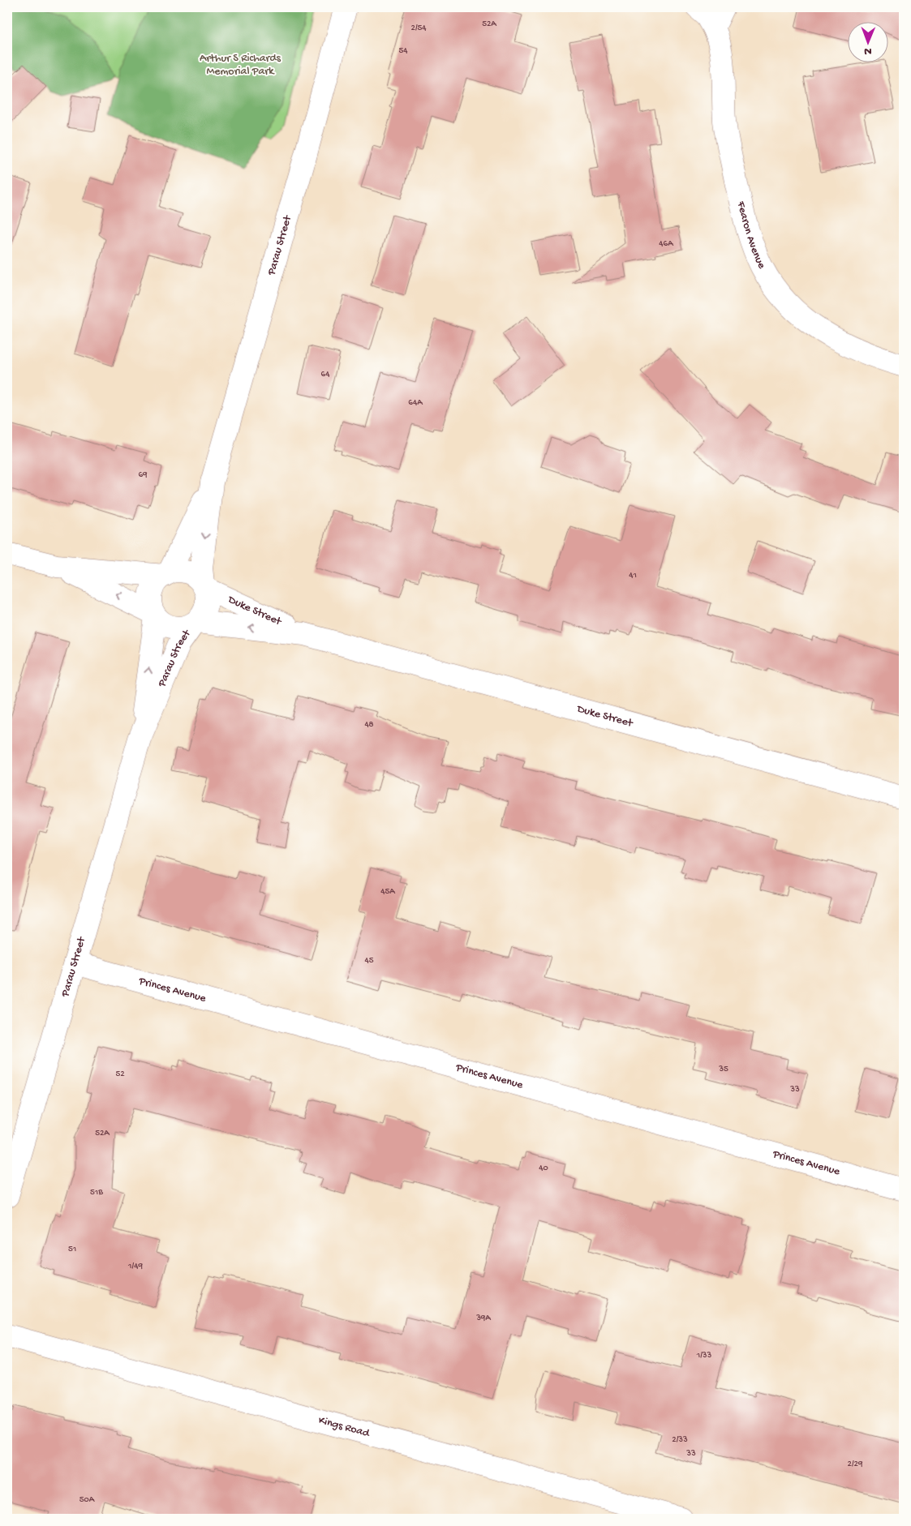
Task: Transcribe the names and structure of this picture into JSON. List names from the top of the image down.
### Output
{
  "streets": {
    "street": [
      "Fearon Avenue",
      "Parau Street",
      "Duke Street",
      "Princes Avenue",
      "Kings Road"
    ]
  },
  "crossings": [
    ["Parau Street", "Duke Street"],
    ["Parau Street", "Princes Avenue"]
  ],
  "parks": ["Arthur S Richards Memorial Park"],
  "house_numbers": [
    "52A",
    "2/54",
    "54",
    "46A",
    "64",
    "64A",
    "69",
    "41",
    "48",
    "45A",
    "45",
    "35",
    "52",
    "33",
    "52A",
    "40",
    "51B",
    "51",
    "1/49",
    "39A",
    "1/33",
    "2/33",
    "33",
    "2/29",
    "50A"
  ],
  "north": "bottom"
}
